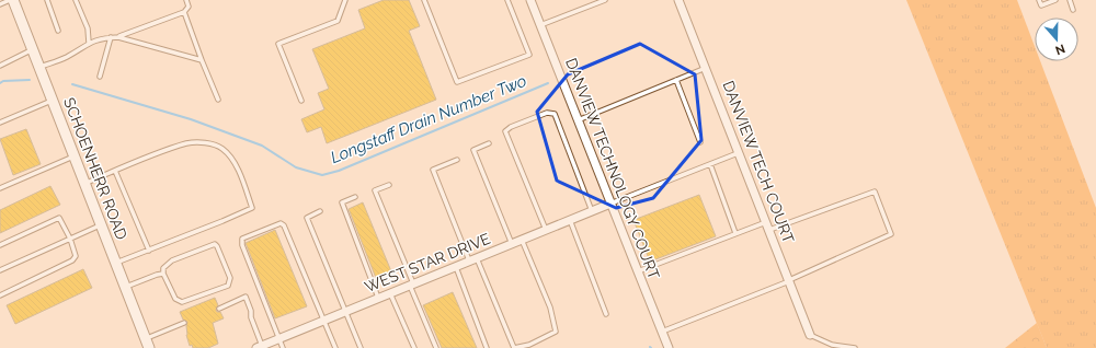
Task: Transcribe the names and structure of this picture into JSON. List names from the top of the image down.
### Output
{
  "streets": {
    "street": [
      "DANVIEW TECH COURT",
      "SCHOENHERR ROAD",
      "DANVIEW TECHNOLOGY COURT",
      "WEST STAR DRIVE"
    ]
  },
  "crossings": [
    ["DANVIEW TECHNOLOGY COURT", "WEST STAR DRIVE"]
  ],
  "water": ["Longstaff Drain Number Two"],
  "north": "bottom"
}
